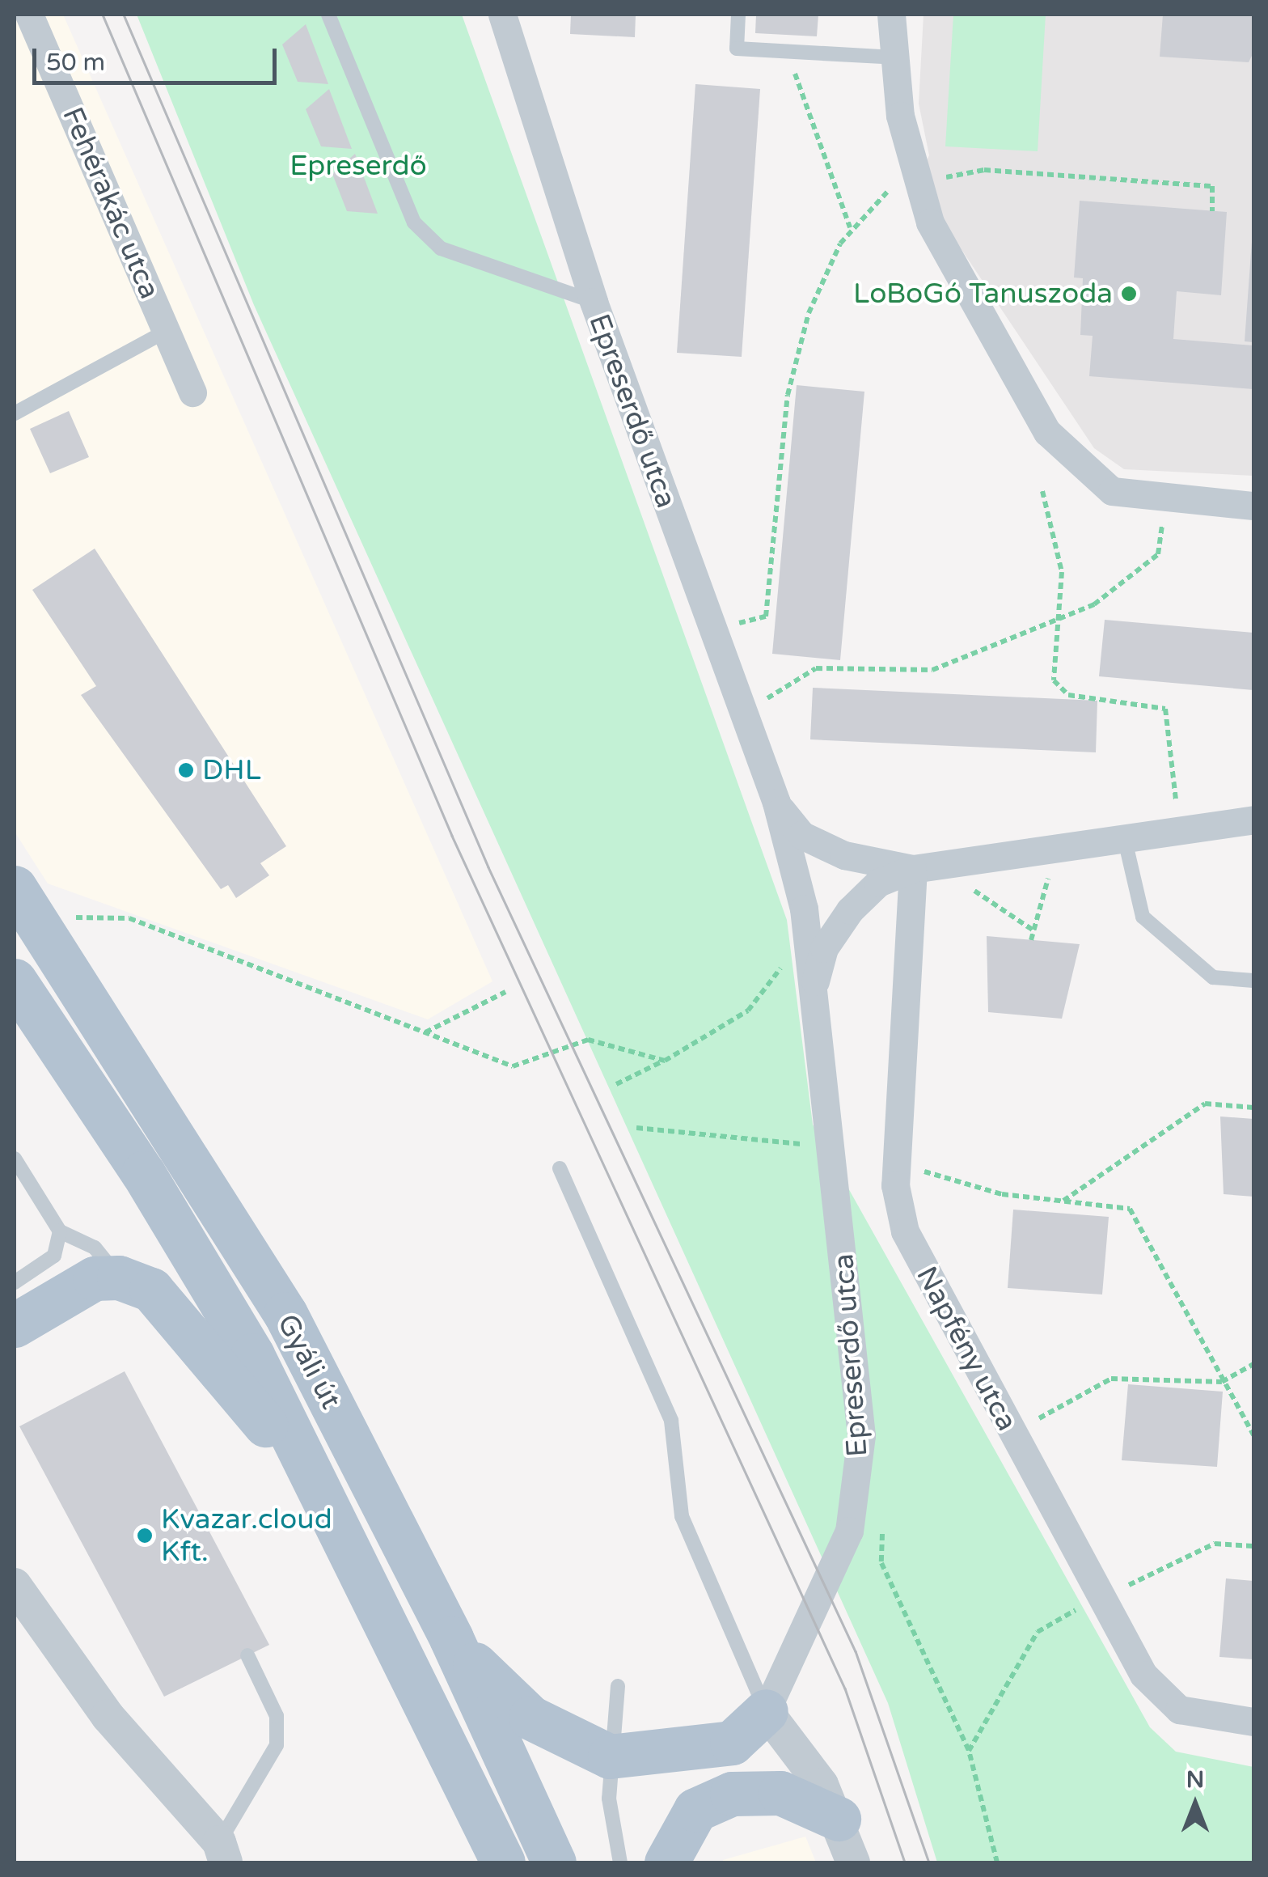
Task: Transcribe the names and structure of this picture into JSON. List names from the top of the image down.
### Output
{
  "streets": {
    "main road": ["Gyáli út"],
    "street": ["Fehérakác utca", "Epreserdő utca", "Napfény utca"]
  },
  "crossings": [
    ["Epreserdő utca", "Napfény utca"]
  ],
  "parks": ["Epreserdő"],
  "places": ["LoBoGó Tanuszoda", "DHL", "Kvazar.cloud Kft."],
  "scale_bar": "50 m",
  "north": "top"
}
